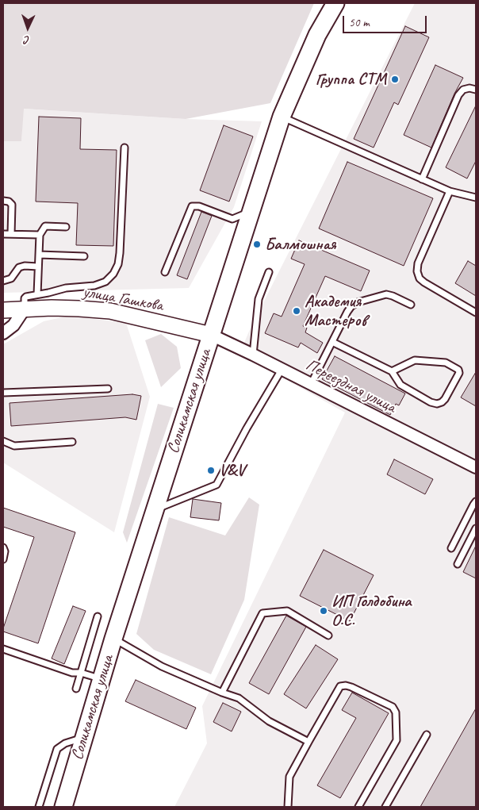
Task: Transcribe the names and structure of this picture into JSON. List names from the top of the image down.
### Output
{
  "streets": {
    "main road": ["Соликамская улица"],
    "street": ["улица Гашкова", "Переездная улица"]
  },
  "crossings": [
    ["улица Гашкова", "Переездная улица"],
    ["улица Гашкова", "Соликамская улица"],
    ["Переездная улица", "Соликамская улица"]
  ],
  "places": [
    "Группа СТМ",
    "Балмошная",
    "Академия Мастеров",
    "V&V",
    "ИП Голдобина О.С."
  ],
  "scale_bar": "50 m",
  "north": "bottom"
}
